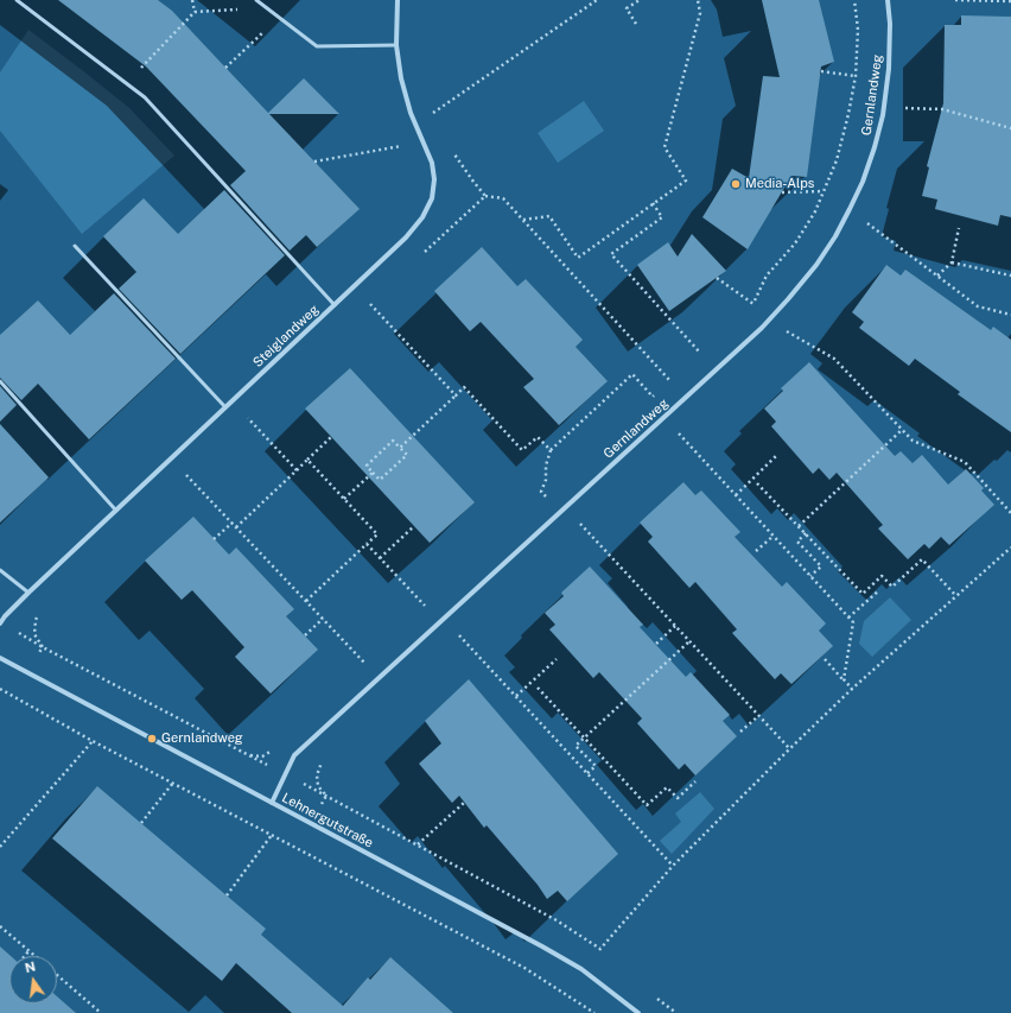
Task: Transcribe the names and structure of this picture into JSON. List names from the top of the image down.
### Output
{
  "streets": {
    "street": ["Gernlandweg", "Steiglandweg", "Lehnergutstraße"]
  },
  "crossings": [
    ["Gernlandweg", "Lehnergutstraße"]
  ],
  "places": ["Media-Alps", "Gernlandweg"],
  "north": "top"
}
